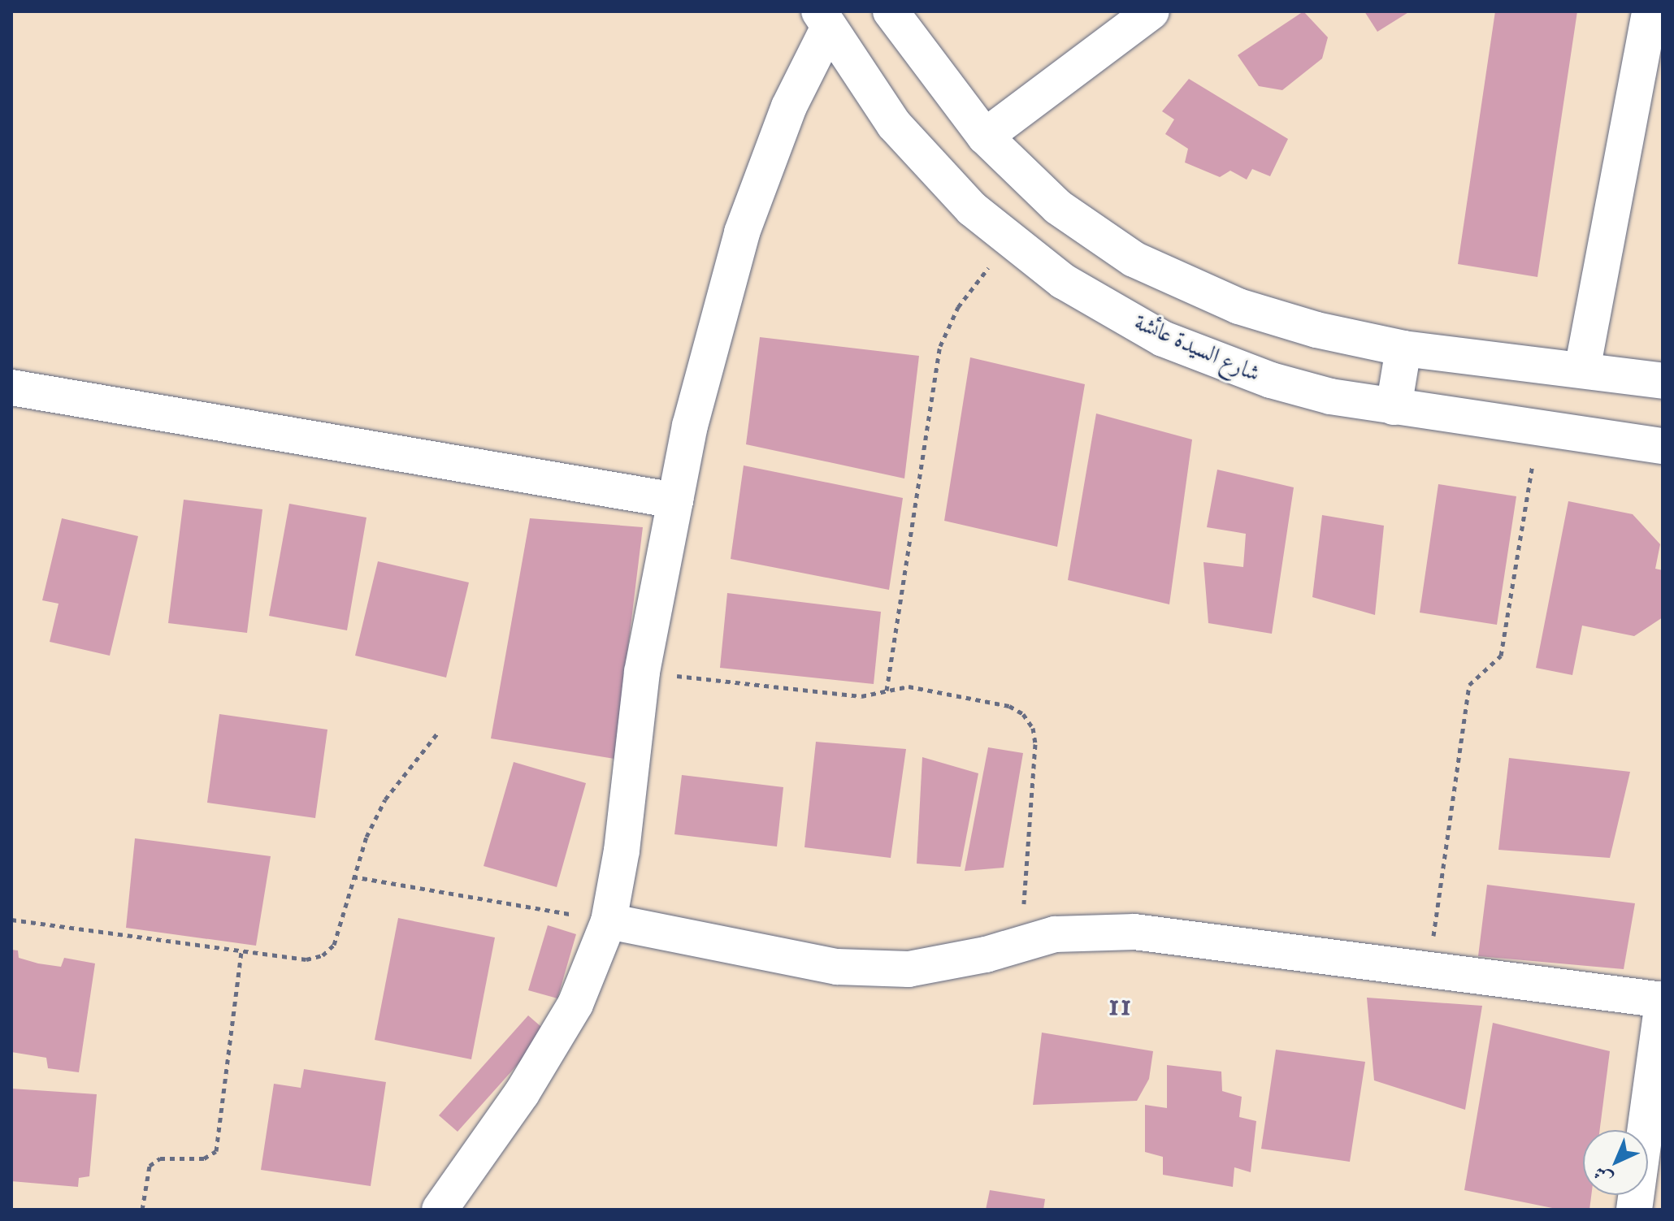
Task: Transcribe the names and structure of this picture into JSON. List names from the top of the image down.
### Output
{
  "streets": {
    "street": ["شارع السيدة عائشة"]
  },
  "districts": ["11"],
  "north": "bottom left"
}
